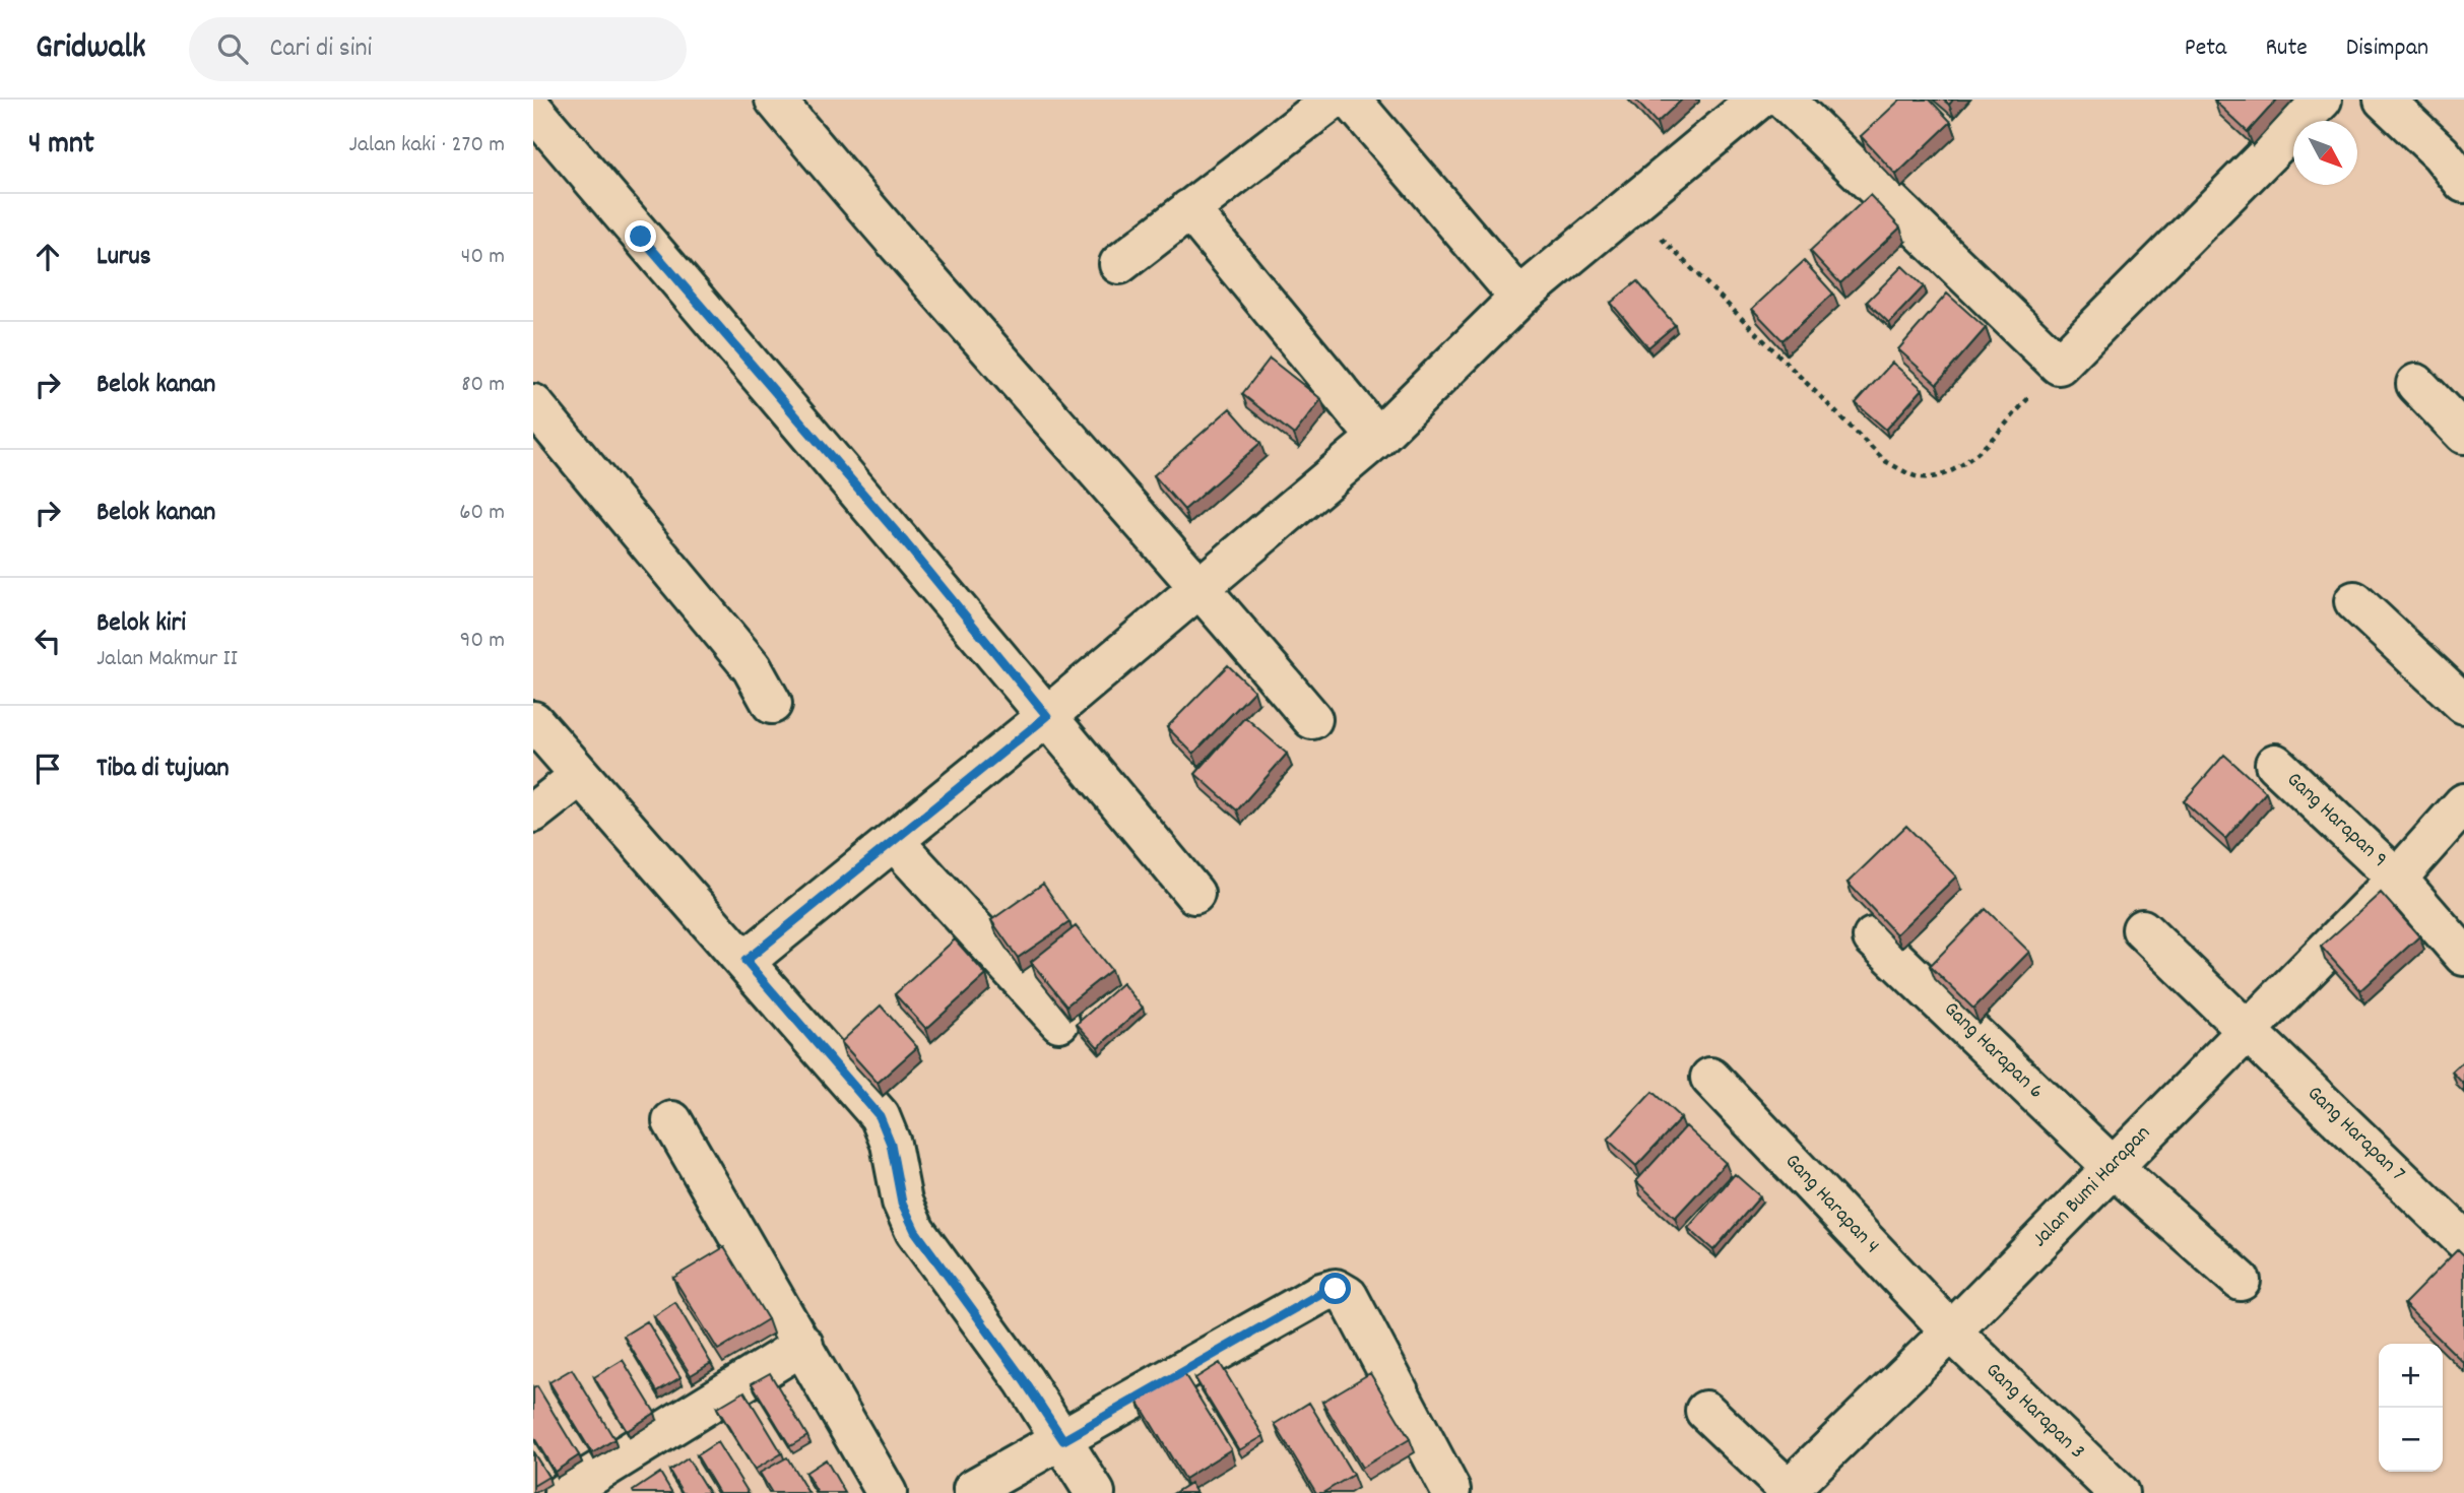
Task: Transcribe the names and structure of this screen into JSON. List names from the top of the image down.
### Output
{
  "streets": {
    "street": [
      "Gang Harapan 9",
      "Gang Harapan 6",
      "Gang Harapan 7",
      "Jalan Bumi Harapan",
      "Gang Harapan 4",
      "Gang Harapan 3"
    ]
  },
  "crossings": [
    ["Gang Harapan 9", "Jalan Bumi Harapan"],
    ["Gang Harapan 6", "Jalan Bumi Harapan"],
    ["Gang Harapan 7", "Jalan Bumi Harapan"],
    ["Jalan Bumi Harapan", "Gang Harapan 4"],
    ["Jalan Bumi Harapan", "Gang Harapan 3"],
    ["Gang Harapan 4", "Gang Harapan 3"]
  ],
  "north": "bottom right",
  "page": {
    "header": "Gridwalk",
    "search": "Cari di sini",
    "nav": ["Peta", "Rute", "Disimpan"],
    "heading": ["4 mnt", "Jalan kaki · 270 m"],
    "list": [
      ["Lurus", "40 m"],
      ["Belok kanan", "80 m"],
      ["Belok kanan", "60 m"],
      ["Belok kiri", "Jalan Makmur II", "90 m"],
      "Tiba di tujuan"
    ],
    "map_buttons": ["+", "−"]
  }
}
